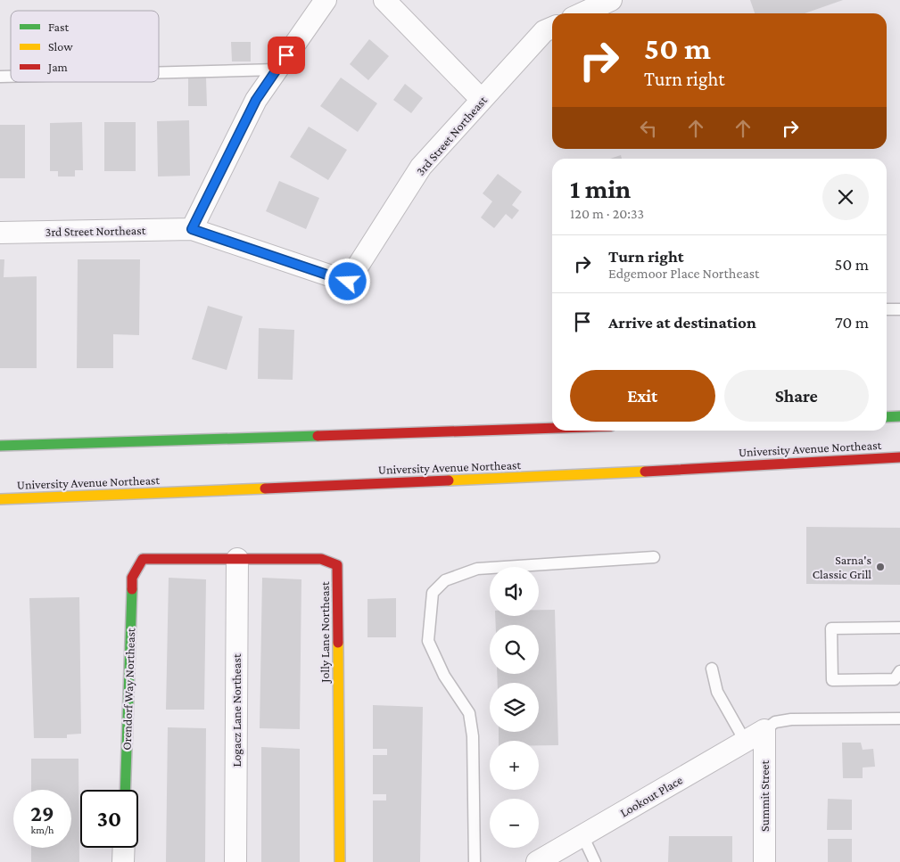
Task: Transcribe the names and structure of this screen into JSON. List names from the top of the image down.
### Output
{
  "streets": {
    "main road": ["University Avenue Northeast", "Jolly Lane Northeast", "Orendorf Way Northeast"],
    "street": [
      "3rd Street Northeast",
      "Logacz Lane Northeast",
      "Lookout Place",
      "Summit Street"
    ]
  },
  "crossings": [
    ["Jolly Lane Northeast", "Orendorf Way Northeast"],
    ["Jolly Lane Northeast", "Logacz Lane Northeast"],
    ["Lookout Place", "Summit Street"]
  ],
  "places": ["Sarna's Classic Grill"],
  "legend": ["Fast", "Slow", "Jam"],
  "page": {
    "turn": ["50 m", "Turn right"],
    "heading": ["1 min", "120 m · 20:33"],
    "list": [
      {
        "name": "Turn right",
        "note": "Edgemoor Place Northeast",
        "value": "50 m"
      },
      {
        "name": "Arrive at destination",
        "value": "70 m"
      }
    ],
    "buttons": ["Exit", "Share"],
    "map_buttons": ["+", "−"],
    "speed": "29 km/h",
    "limit": "30"
  }
}
